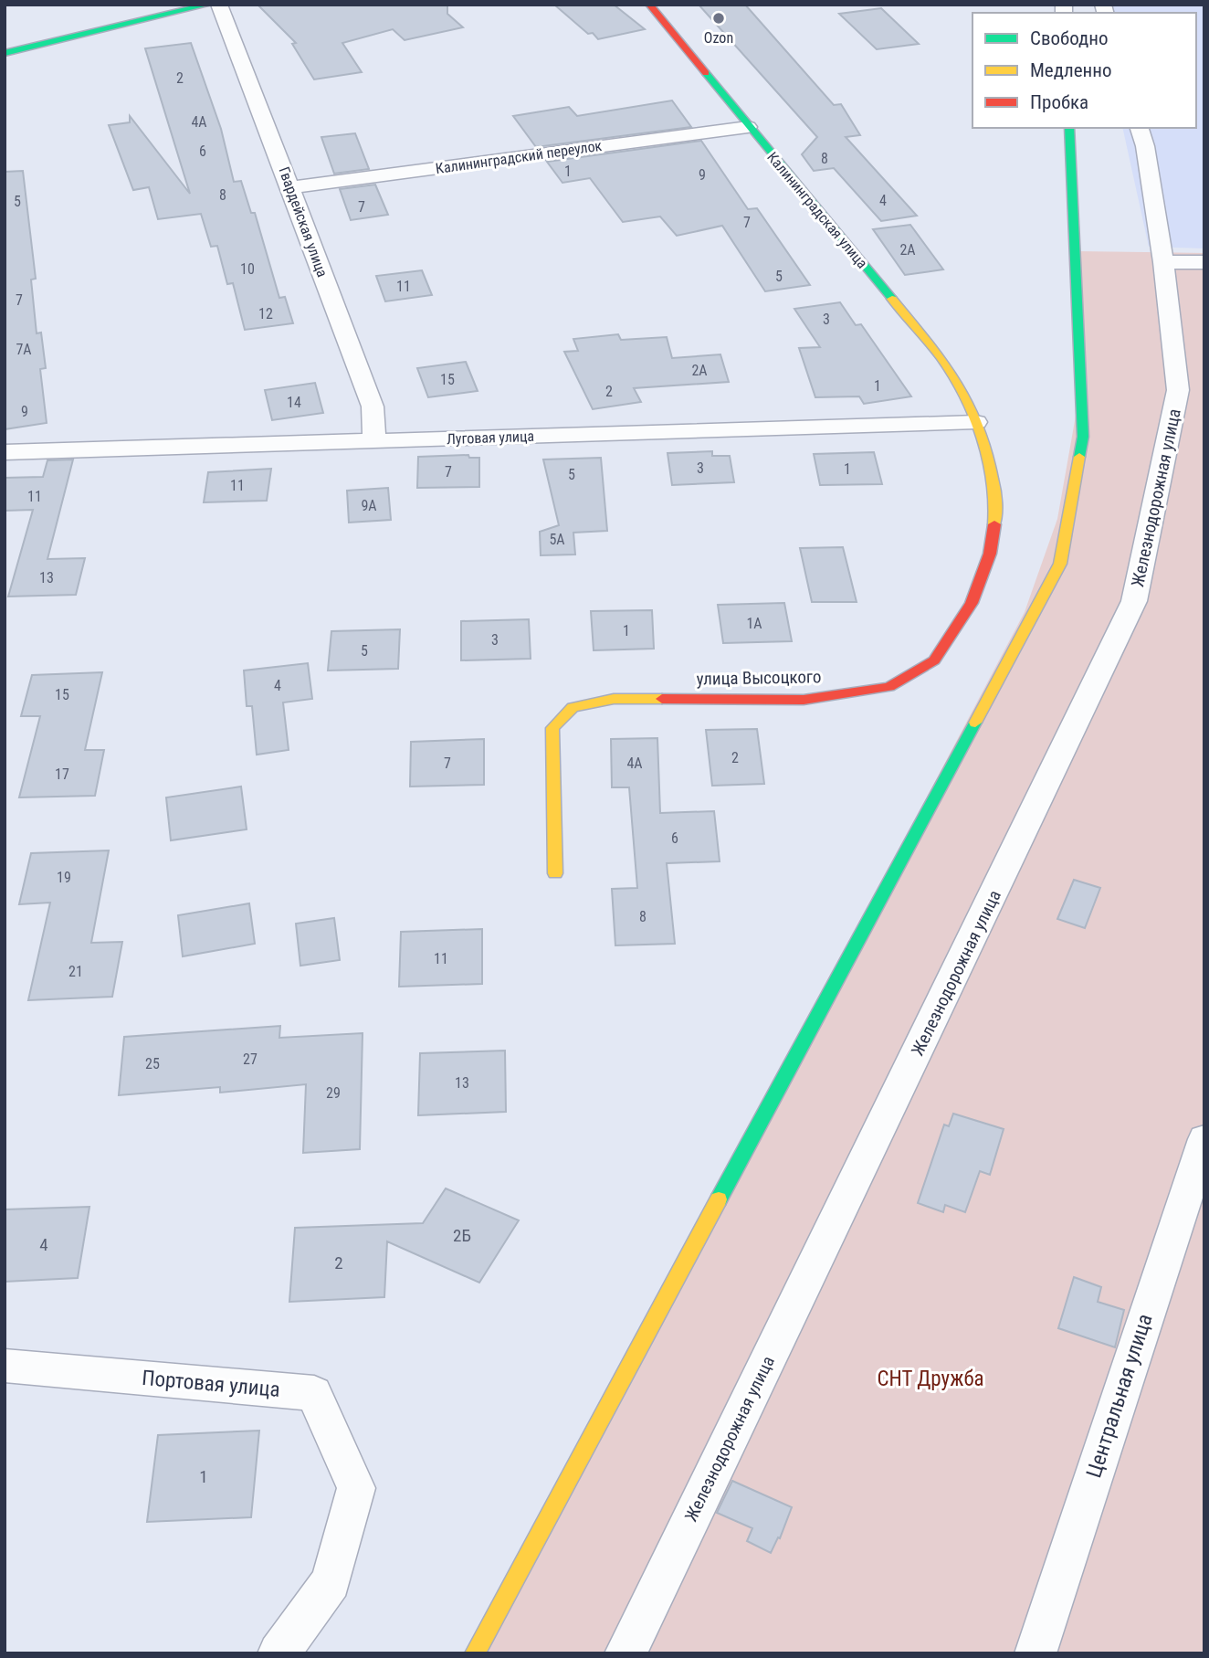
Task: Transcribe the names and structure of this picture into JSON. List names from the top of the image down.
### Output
{
  "streets": {
    "street": [
      "Калининградский переулок",
      "Калининградская улица",
      "Гвардейская улица",
      "Луговая улица",
      "Железнодорожная улица",
      "улица Высоцкого",
      "Портовая улица",
      "Центральная улица"
    ]
  },
  "crossings": [
    ["Калининградский переулок", "Калининградская улица"],
    ["Калининградский переулок", "Гвардейская улица"],
    ["Калининградская улица", "Луговая улица"],
    ["Калининградская улица", "улица Высоцкого"],
    ["Гвардейская улица", "Луговая улица"],
    ["Луговая улица", "улица Высоцкого"]
  ],
  "parks": ["СНТ Дружба"],
  "places": ["Ozon"],
  "house_numbers": [
    "2",
    "4А",
    "6",
    "8",
    "1",
    "9",
    "8",
    "4",
    "5",
    "7",
    "7",
    "2А",
    "10",
    "5",
    "11",
    "7",
    "12",
    "3",
    "7А",
    "2А",
    "15",
    "1",
    "2",
    "14",
    "9",
    "3",
    "1",
    "7",
    "5",
    "11",
    "11",
    "9А",
    "5А",
    "13",
    "1А",
    "1",
    "3",
    "5",
    "4",
    "15",
    "2",
    "7",
    "4А",
    "17",
    "6",
    "19",
    "8",
    "11",
    "21",
    "27",
    "25",
    "13",
    "29",
    "2Б",
    "4",
    "2",
    "1"
  ],
  "legend": ["Свободно", "Медленно", "Пробка"]
}
